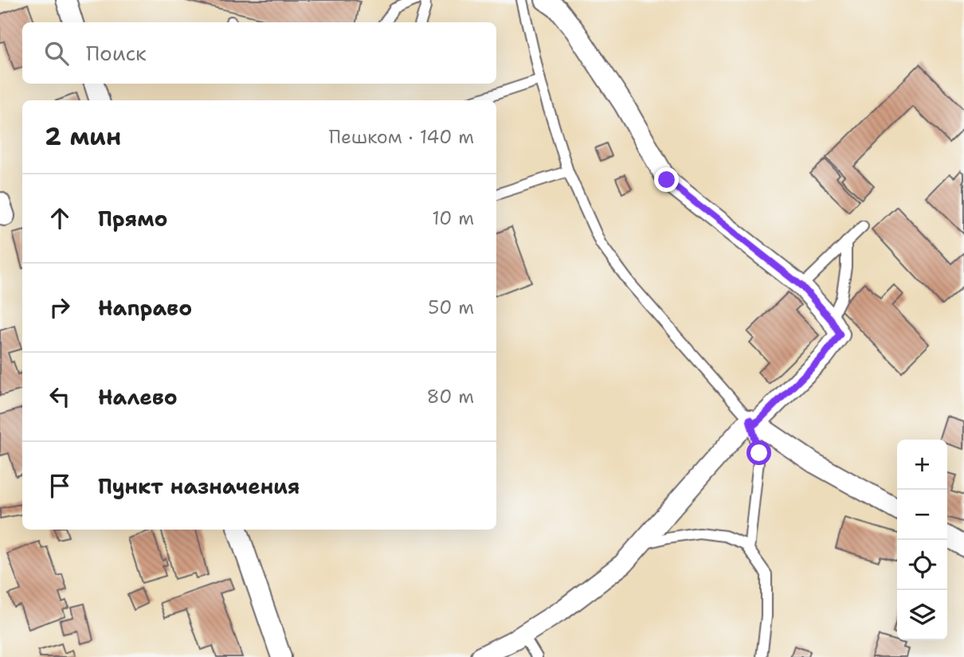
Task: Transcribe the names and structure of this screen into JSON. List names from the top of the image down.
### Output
{
  "page": {
    "search": "Поиск",
    "heading": ["2 мин", "Пешком · 140 m"],
    "list": [
      ["Прямо", "10 m"],
      ["Направо", "50 m"],
      ["Налево", "80 m"],
      "Пункт назначения"
    ],
    "map_buttons": ["+", "−"]
  }
}
